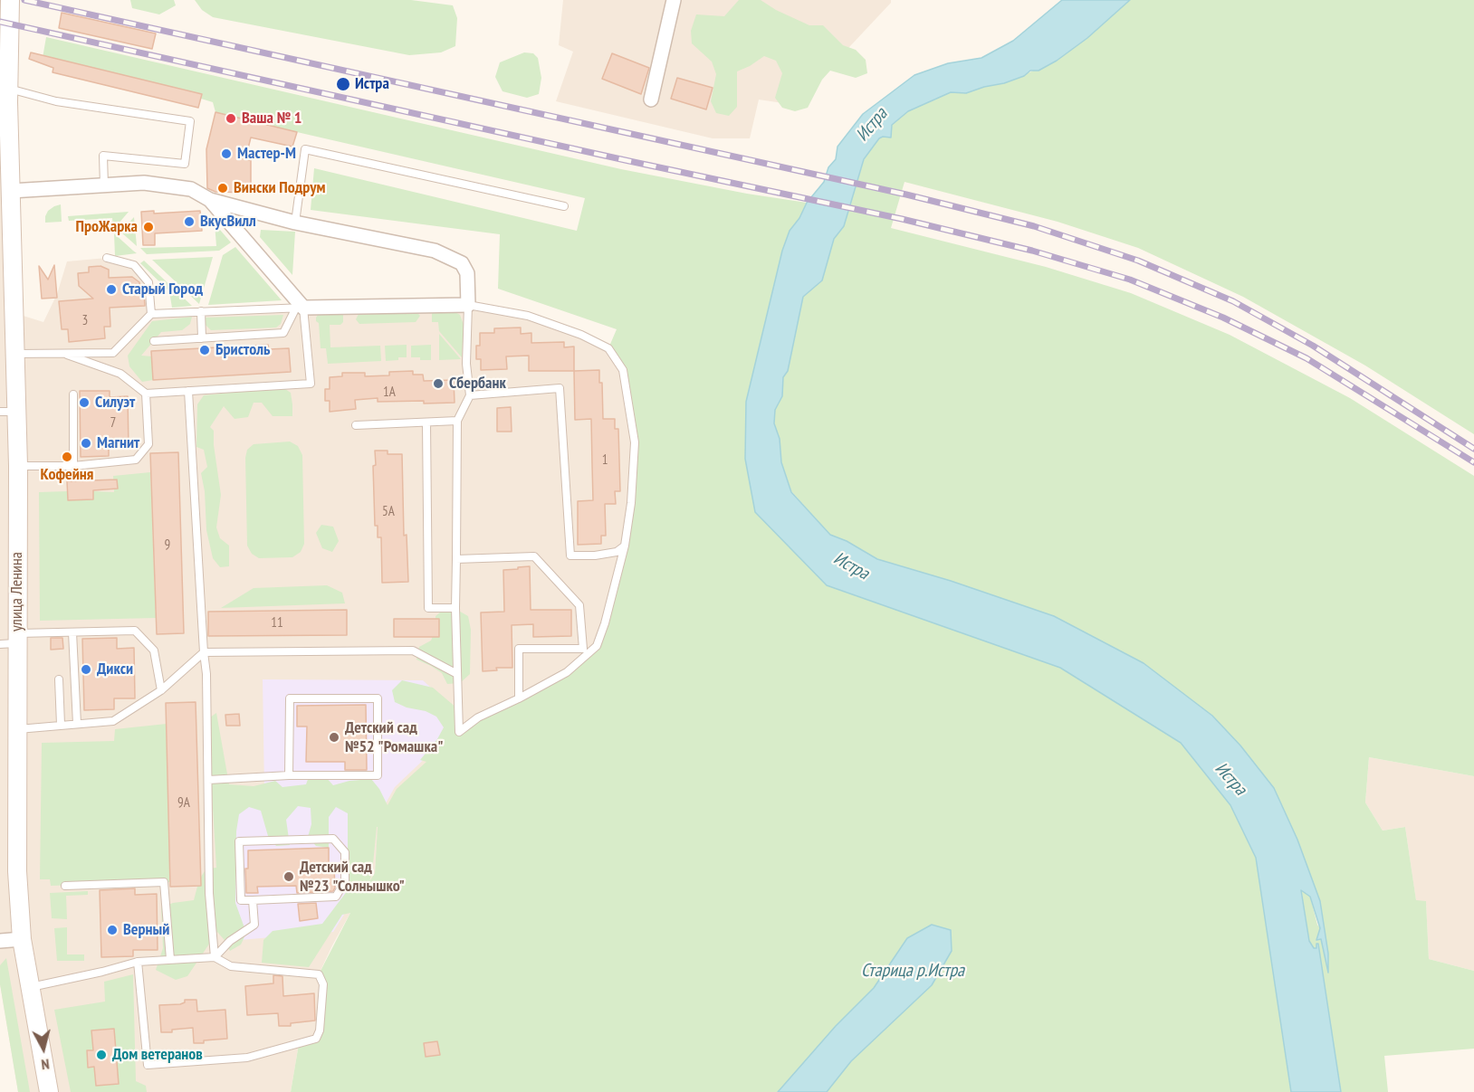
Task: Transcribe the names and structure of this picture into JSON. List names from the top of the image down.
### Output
{
  "streets": {
    "main road": ["улица Ленина"]
  },
  "water": ["Истра", "Старица р.Истра"],
  "places": [
    "Истра",
    "Ваша № 1",
    "Мастер-М",
    "Вински Подрум",
    "ВкусВилл",
    "ПроЖарка",
    "Старый Город",
    "Бристоль",
    "Сбербанк",
    "Силуэт",
    "Магнит",
    "Кофейня",
    "Дикси",
    "Детский сад №52 \"Ромашка\"",
    "Детский сад №23 \"Солнышко\"",
    "Верный",
    "Дом ветеранов"
  ],
  "house_numbers": [
    "3",
    "1А",
    "7",
    "1",
    "5А",
    "9",
    "11",
    "9А"
  ],
  "north": "bottom"
}
